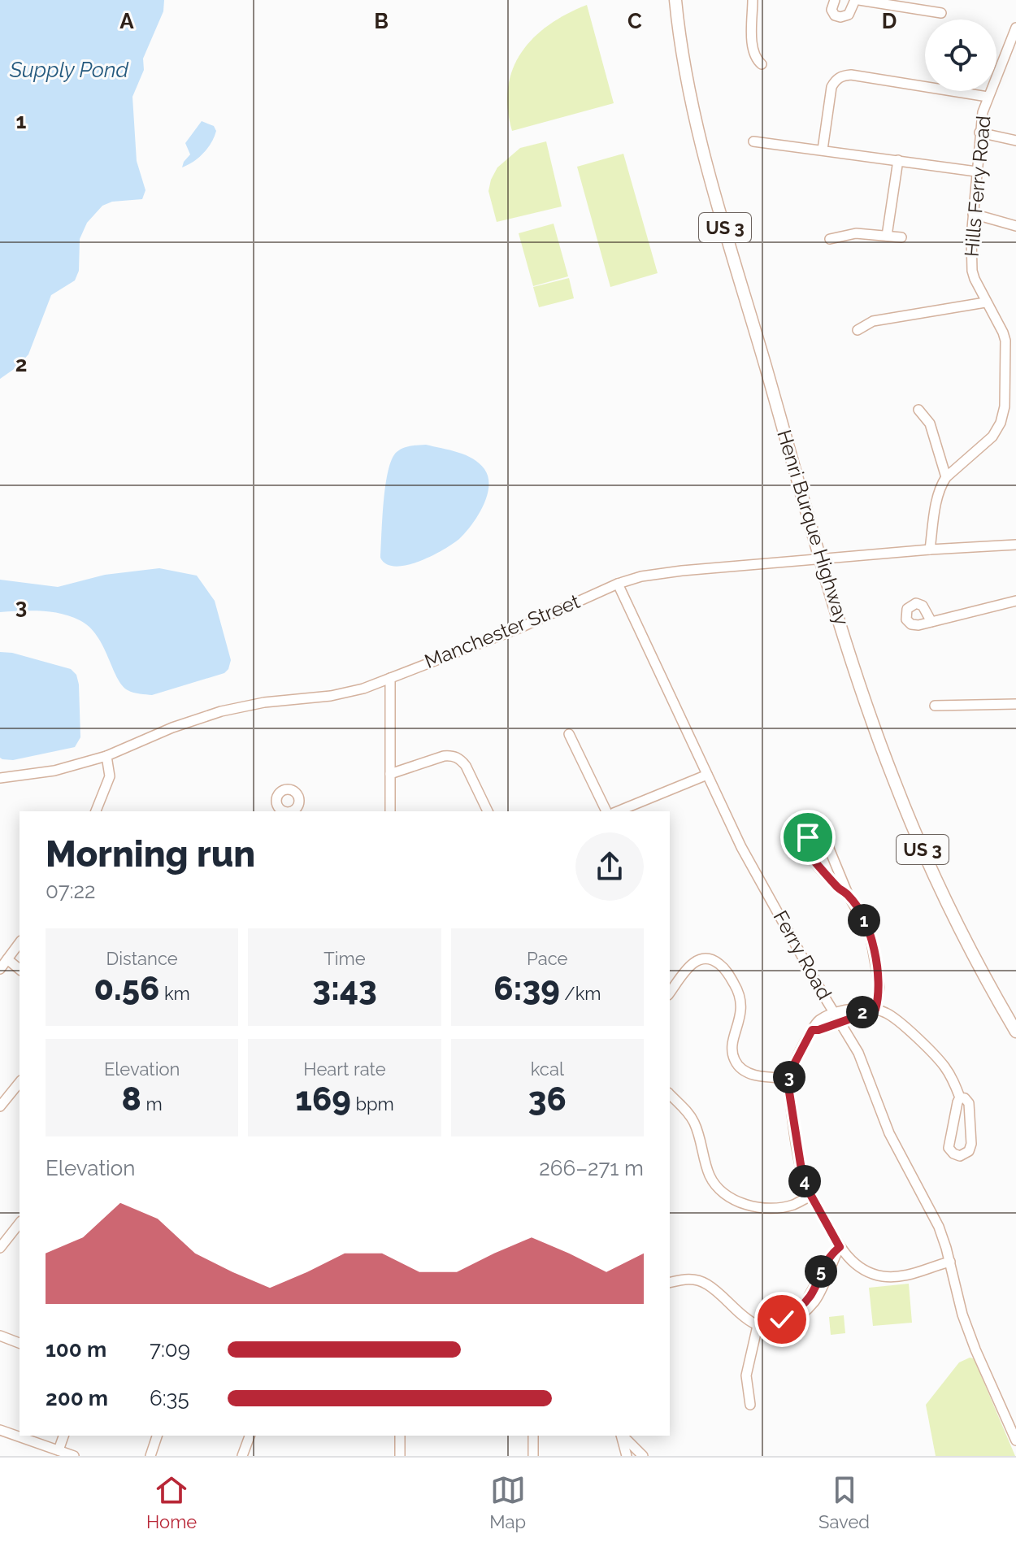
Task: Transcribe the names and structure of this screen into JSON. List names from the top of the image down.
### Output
{
  "streets": {
    "main road": ["US 3", "Henri Burque Highway"],
    "street": ["Hills Ferry Road", "Manchester Street", "Ferry Road"]
  },
  "crossings": [
    ["Henri Burque Highway", "Manchester Street"],
    ["Manchester Street", "Ferry Road"]
  ],
  "water": ["Supply Pond"],
  "page": {
    "heading": ["Morning run", "07:22"],
    "pins": [
      "1",
      "2",
      "3",
      "4",
      "5"
    ],
    "stats": [
      ["Distance", "0.56 km"],
      ["Time", "3:43"],
      ["Pace", "6:39 /km"],
      ["Elevation", "8 m"],
      ["Heart rate", "169 bpm"],
      ["kcal", "36"]
    ],
    "chart": ["Elevation", "266–271 m"],
    "list": [
      {
        "name": "100 m",
        "note": "7:09"
      },
      {
        "name": "200 m",
        "note": "6:35"
      }
    ],
    "tabs": ["Home", "Map", "Saved"]
  },
  "grid": {
    "columns": [
      "A",
      "B",
      "C",
      "D"
    ],
    "rows": ["1", "2", "3"]
  }
}
